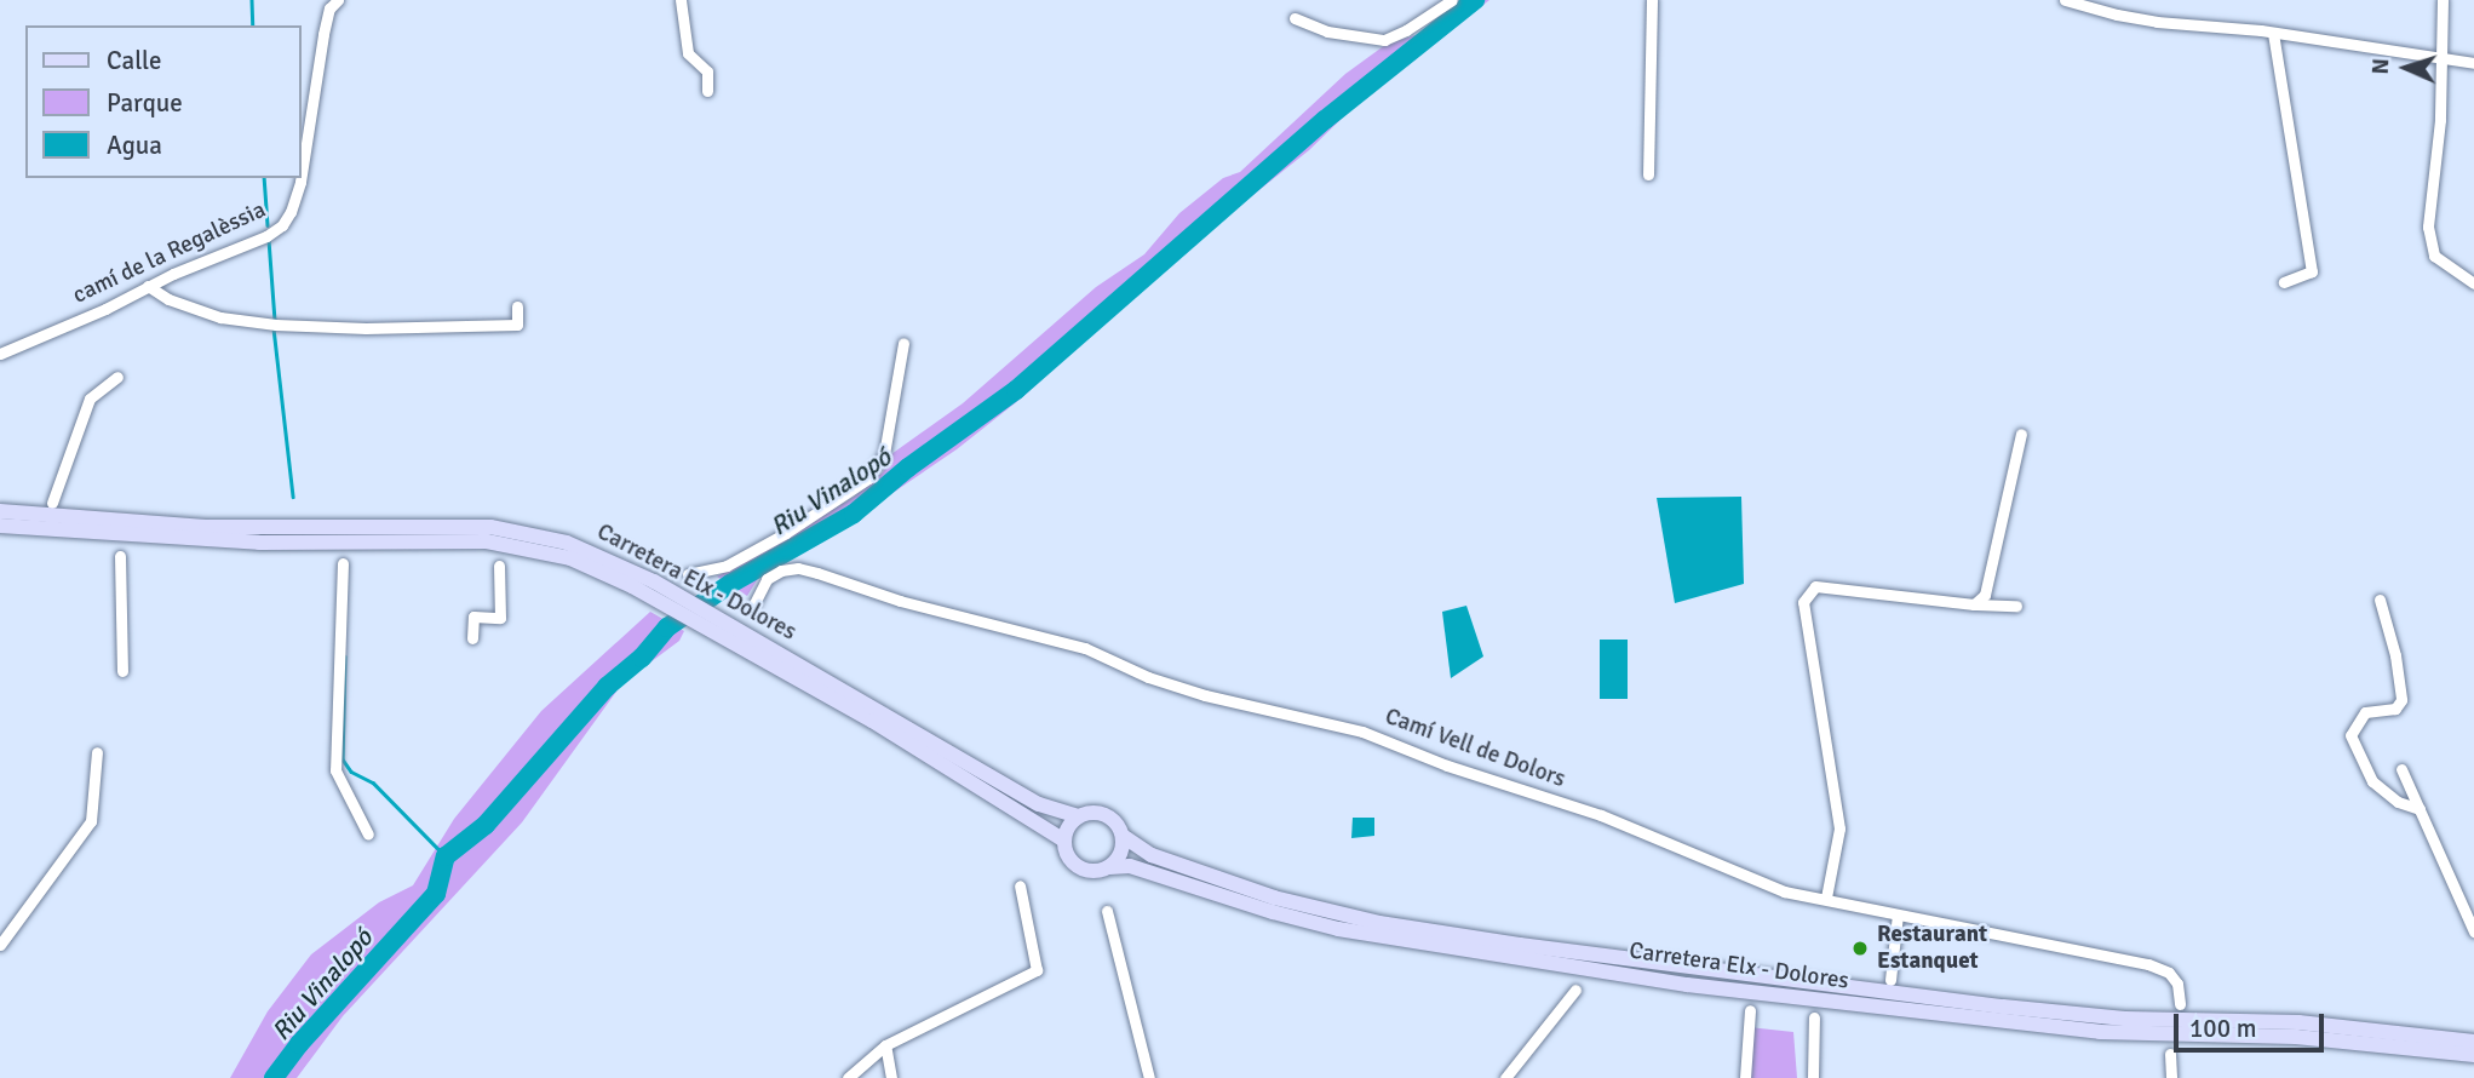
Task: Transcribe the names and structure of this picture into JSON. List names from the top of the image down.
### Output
{
  "streets": {
    "main road": ["Carretera Elx - Dolores"],
    "street": ["camí de la Regalèssia", "Camí Vell de Dolors"]
  },
  "water": ["Riu Vinalopó"],
  "places": ["Restaurant Estanquet"],
  "legend": ["Calle", "Parque", "Agua"],
  "scale_bar": "100 m",
  "north": "left"
}
